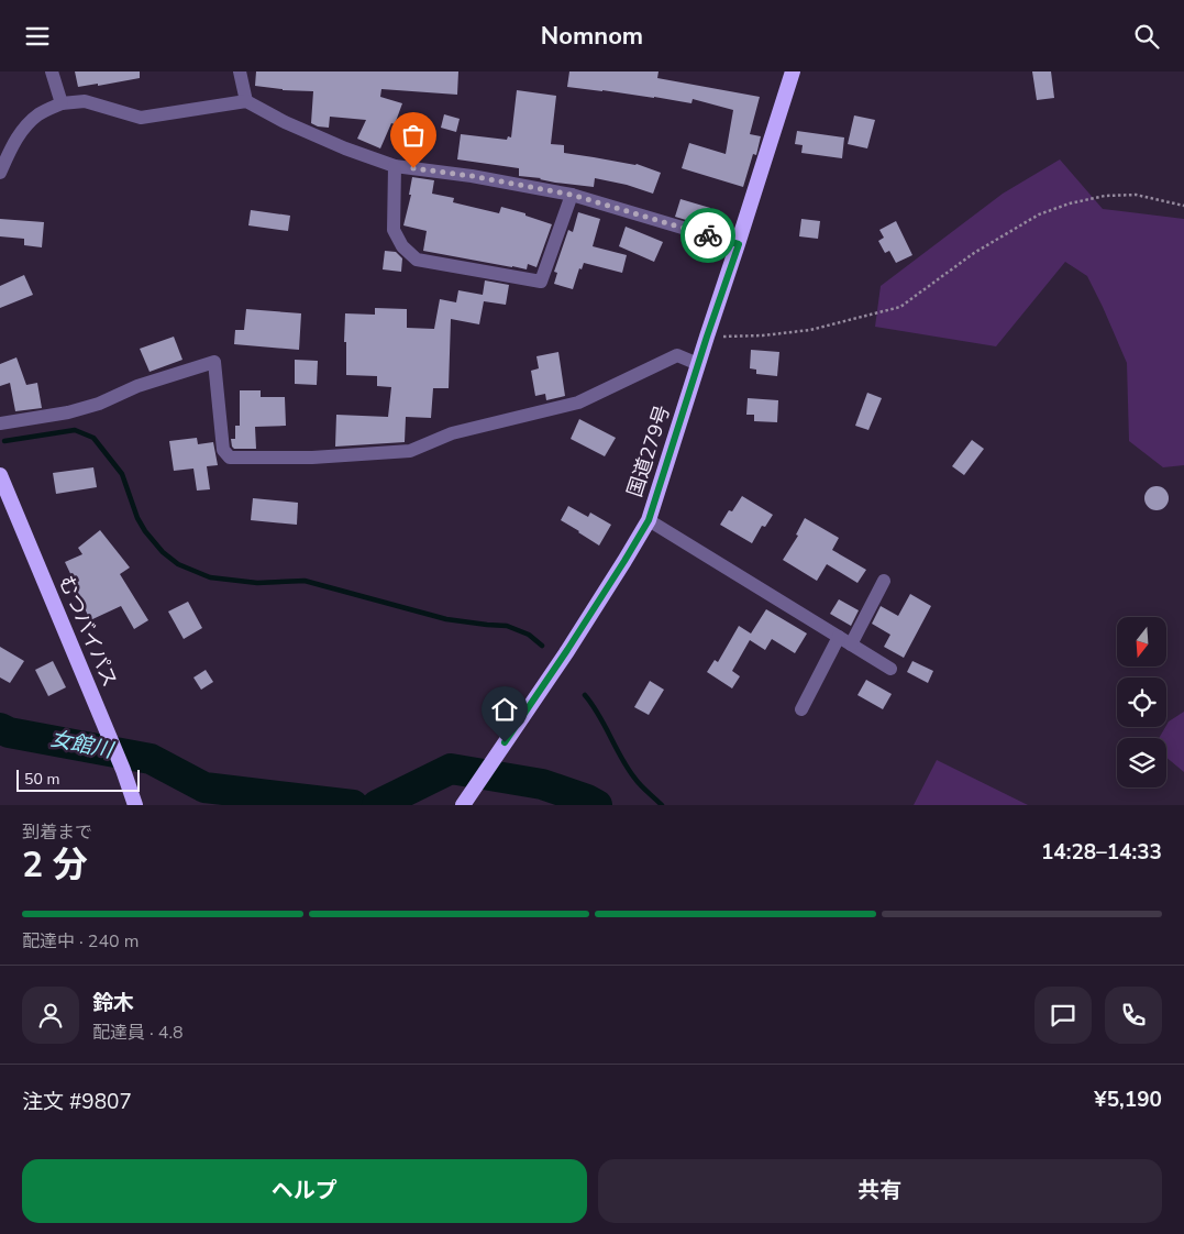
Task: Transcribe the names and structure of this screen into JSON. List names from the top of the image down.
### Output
{
  "streets": {
    "highway": ["国道279号", "むつバイパス"]
  },
  "water": ["女館川"],
  "scale_bar": "50 m",
  "north": "bottom",
  "page": {
    "header": "Nomnom",
    "scale": "50 m",
    "heading": ["2 分", "到着まで", "14:28–14:33"],
    "panel": [
      "鈴木",
      "配達員 · 4.8",
      "注文 #9807",
      "¥5,190"
    ],
    "bar": "配達中 · 240 m",
    "buttons": ["ヘルプ", "共有"]
  }
}
